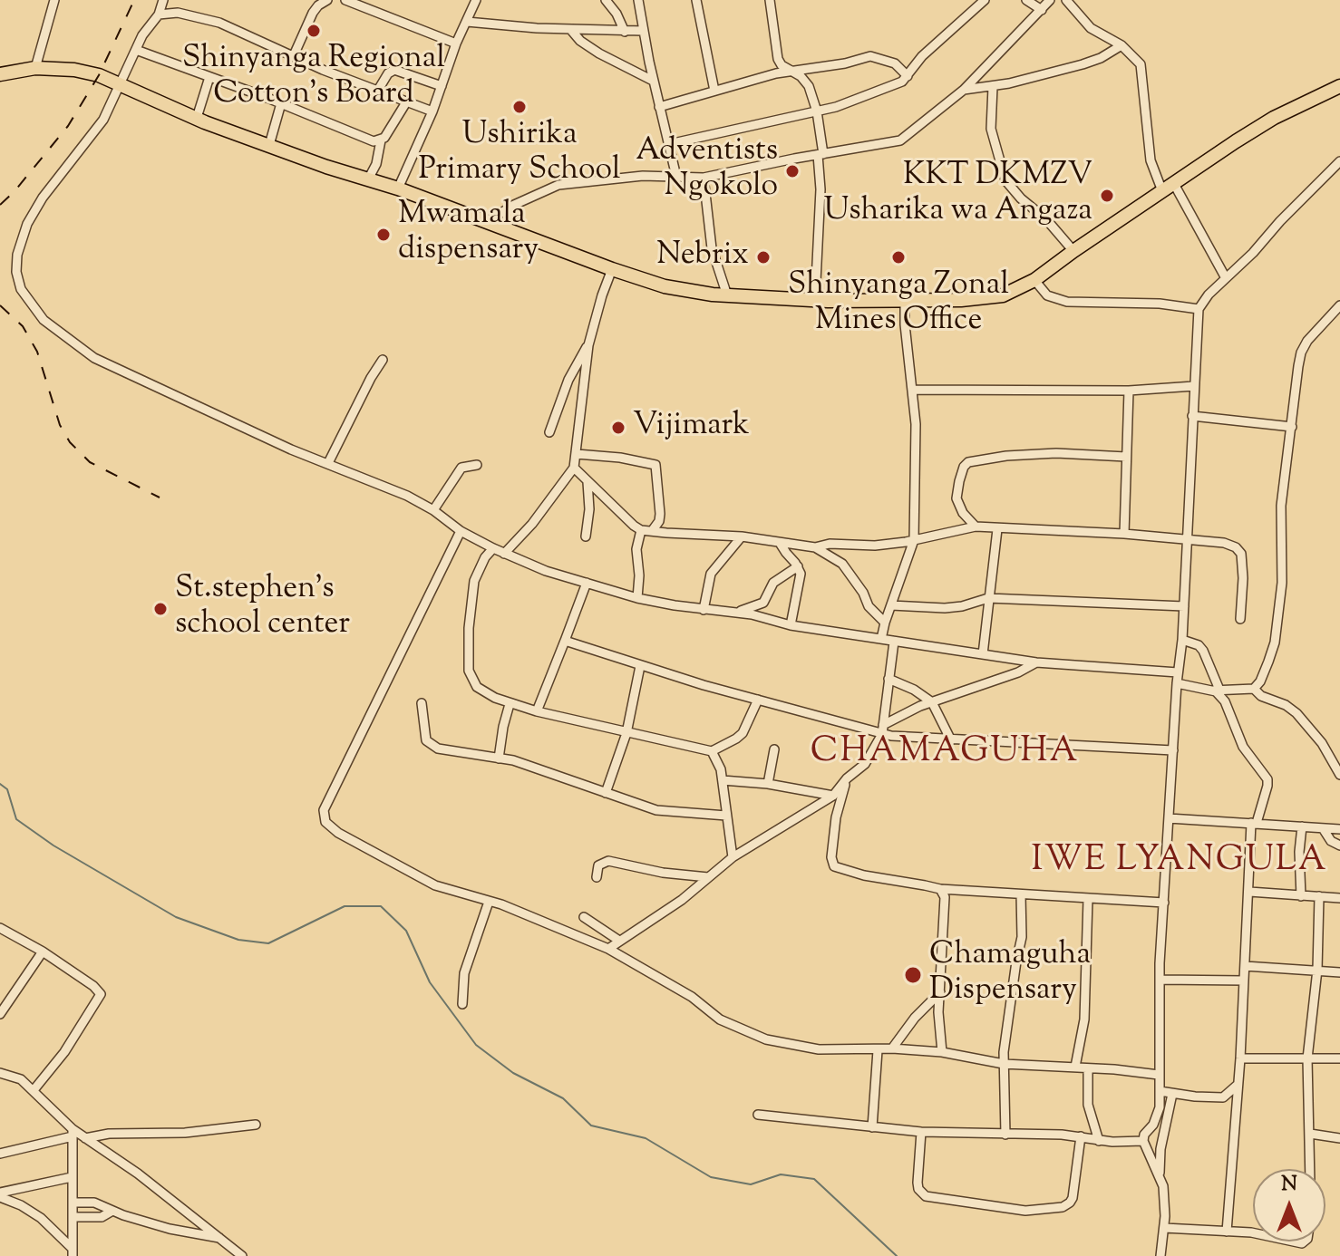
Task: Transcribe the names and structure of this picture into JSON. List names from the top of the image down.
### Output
{
  "districts": ["CHAMAGUHA", "IWE LYANGULA"],
  "places": [
    "Shinyanga Regional Cotton's Board",
    "Ushirika Primary School",
    "Adventists Ngokolo",
    "KKT DKMZV Usharika wa Angaza",
    "Mwamala dispensary",
    "Nebrix",
    "Shinyanga Zonal Mines Office",
    "Vijimark",
    "St.stephen's school center",
    "Chamaguha Dispensary"
  ],
  "north": "top"
}
